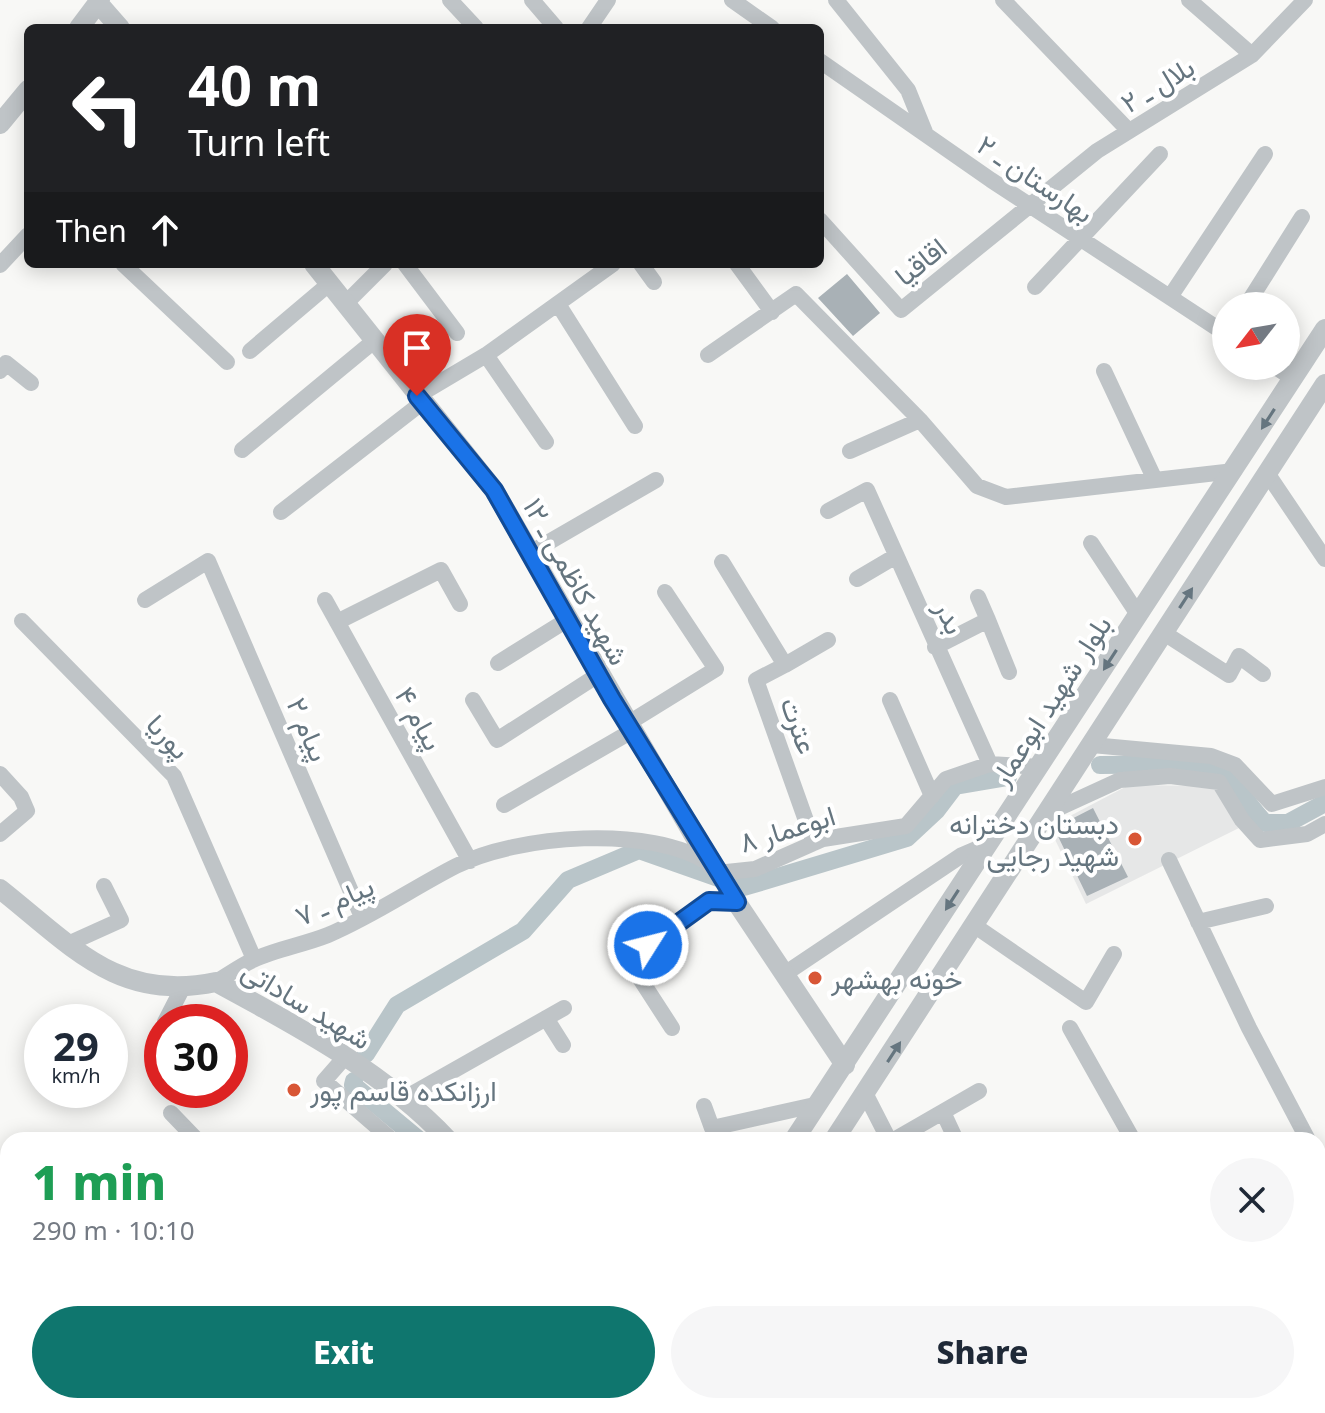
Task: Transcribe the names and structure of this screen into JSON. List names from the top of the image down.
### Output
{
  "streets": {
    "street": [
      "بلال ـ ۲",
      "بهارستان ـ ۲",
      "اقاقیا",
      "شهید کاظمی ـ ۱۲",
      "بدر",
      "بلوار شهید ابوعمار",
      "پیام ۴",
      "عترت",
      "پیام ۲",
      "پوریا",
      "ابوعمار ۸",
      "پیام ـ ۷",
      "شهید ساداتی"
    ]
  },
  "crossings": [
    ["بلال ـ ۲", "بهارستان ـ ۲"],
    ["بلال ـ ۲", "اقاقیا"],
    ["بهارستان ـ ۲", "اقاقیا"],
    ["شهید کاظمی ـ ۱۲", "ابوعمار ۸"],
    ["شهید کاظمی ـ ۱۲", "پیام ـ ۷"],
    ["بدر", "ابوعمار ۸"],
    ["بلوار شهید ابوعمار", "ابوعمار ۸"],
    ["پیام ۴", "پیام ـ ۷"],
    ["عترت", "ابوعمار ۸"],
    ["پیام ۲", "پیام ـ ۷"],
    ["پوریا", "پیام ـ ۷"],
    ["ابوعمار ۸", "پیام ـ ۷"],
    ["پیام ـ ۷", "شهید ساداتی"]
  ],
  "places": ["دبستان دخترانه شهید رجایی", "خونه بهشهر", "ارزانکده قاسم پور"],
  "north": "bottom left",
  "page": {
    "turn": ["40 m", "Turn left"],
    "then": "Then",
    "speed": "29 km/h",
    "limit": "30",
    "heading": ["1 min", "290 m · 10:10"],
    "buttons": ["Exit", "Share"]
  }
}
